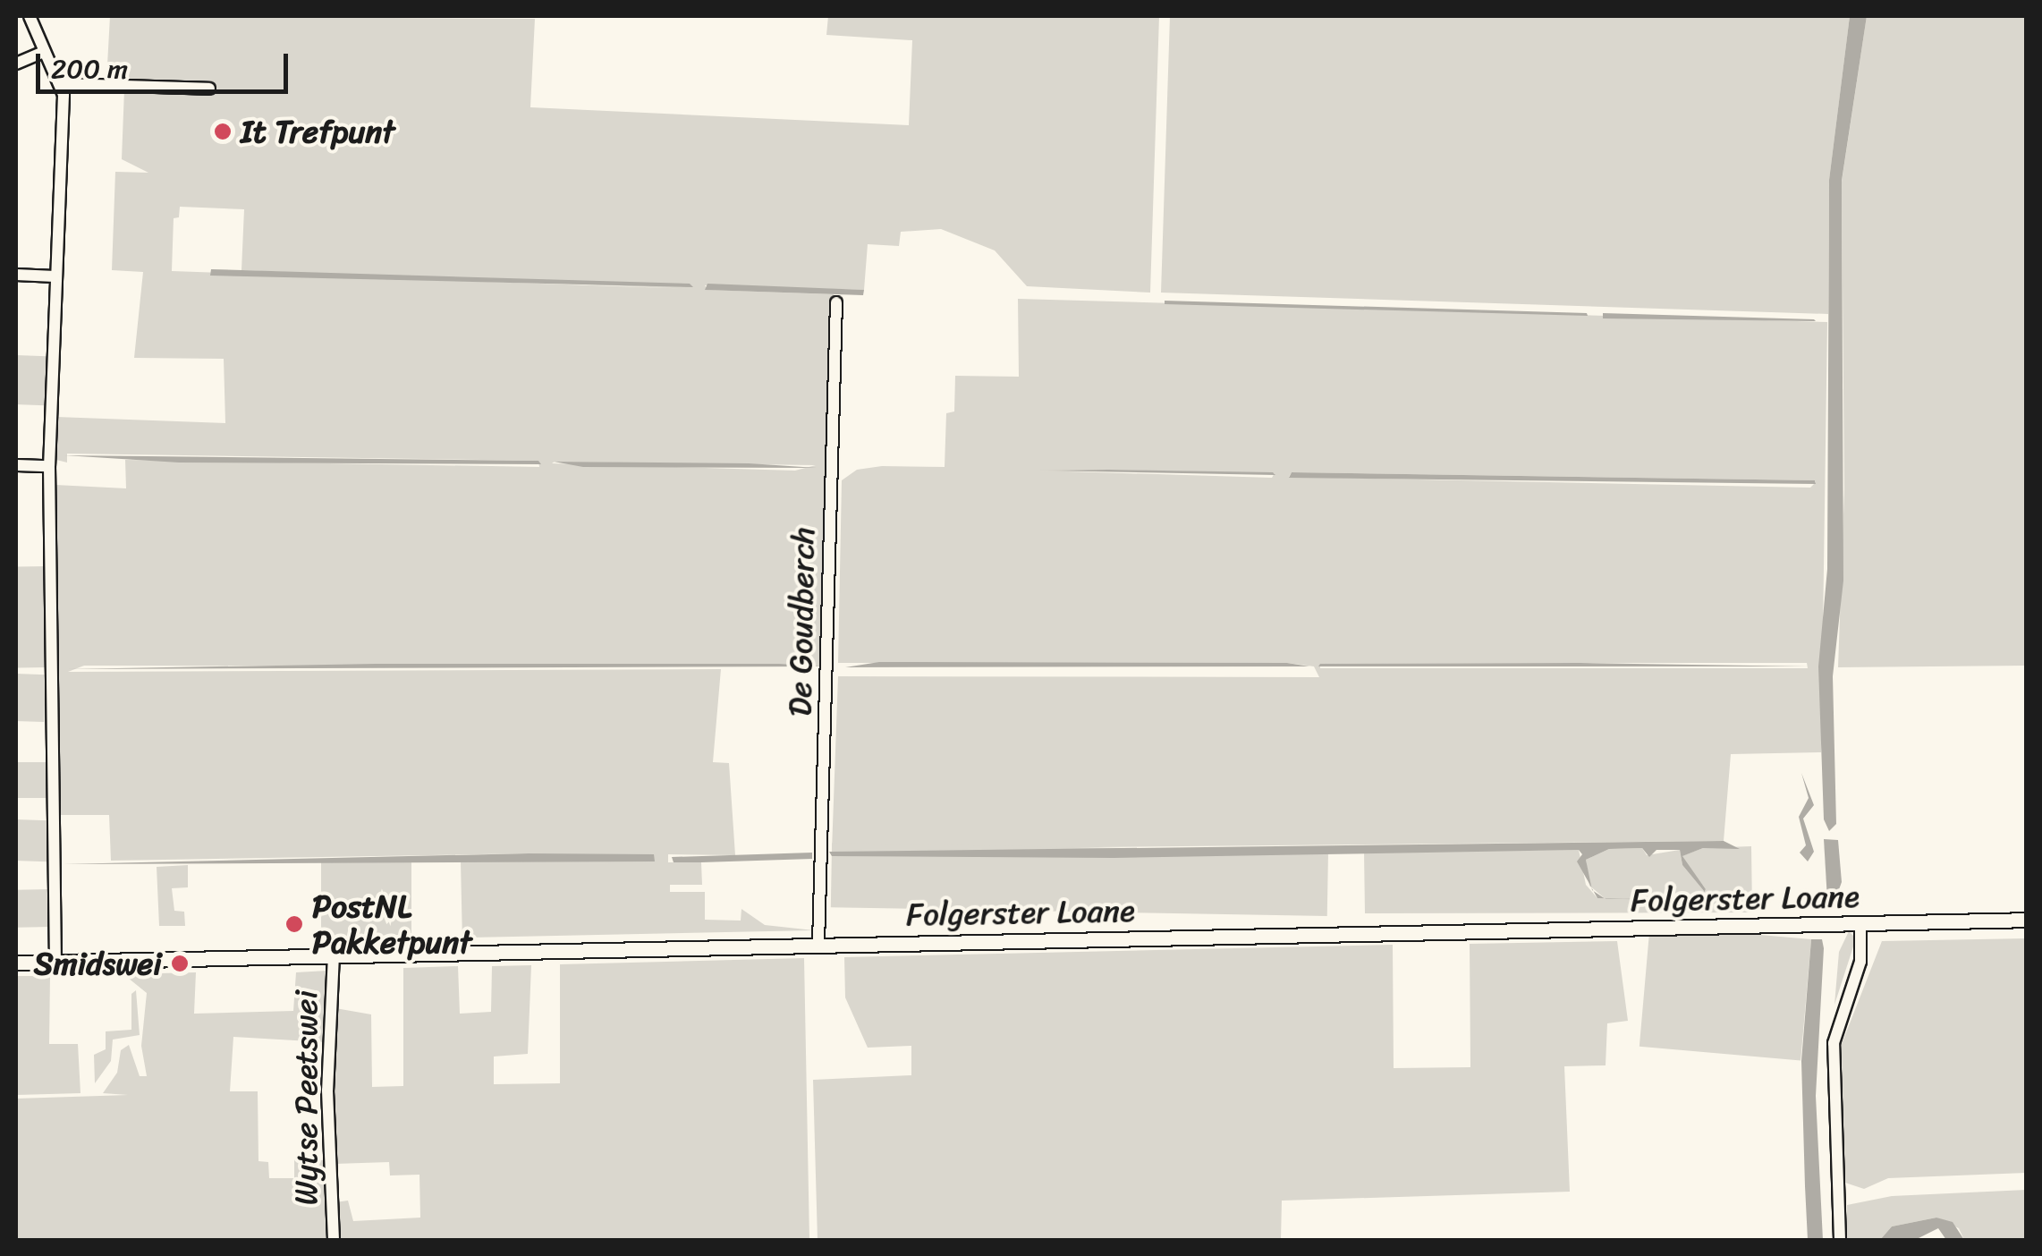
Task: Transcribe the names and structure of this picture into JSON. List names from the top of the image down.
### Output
{
  "streets": {
    "main road": ["Folgerster Loane"],
    "street": ["De Goudberch", "Wytse Peetswei"]
  },
  "crossings": [
    ["De Goudberch", "Folgerster Loane"],
    ["Folgerster Loane", "Wytse Peetswei"]
  ],
  "places": ["It Trefpunt", "PostNL Pakketpunt", "Smidswei"],
  "scale_bar": "200 m"
}
